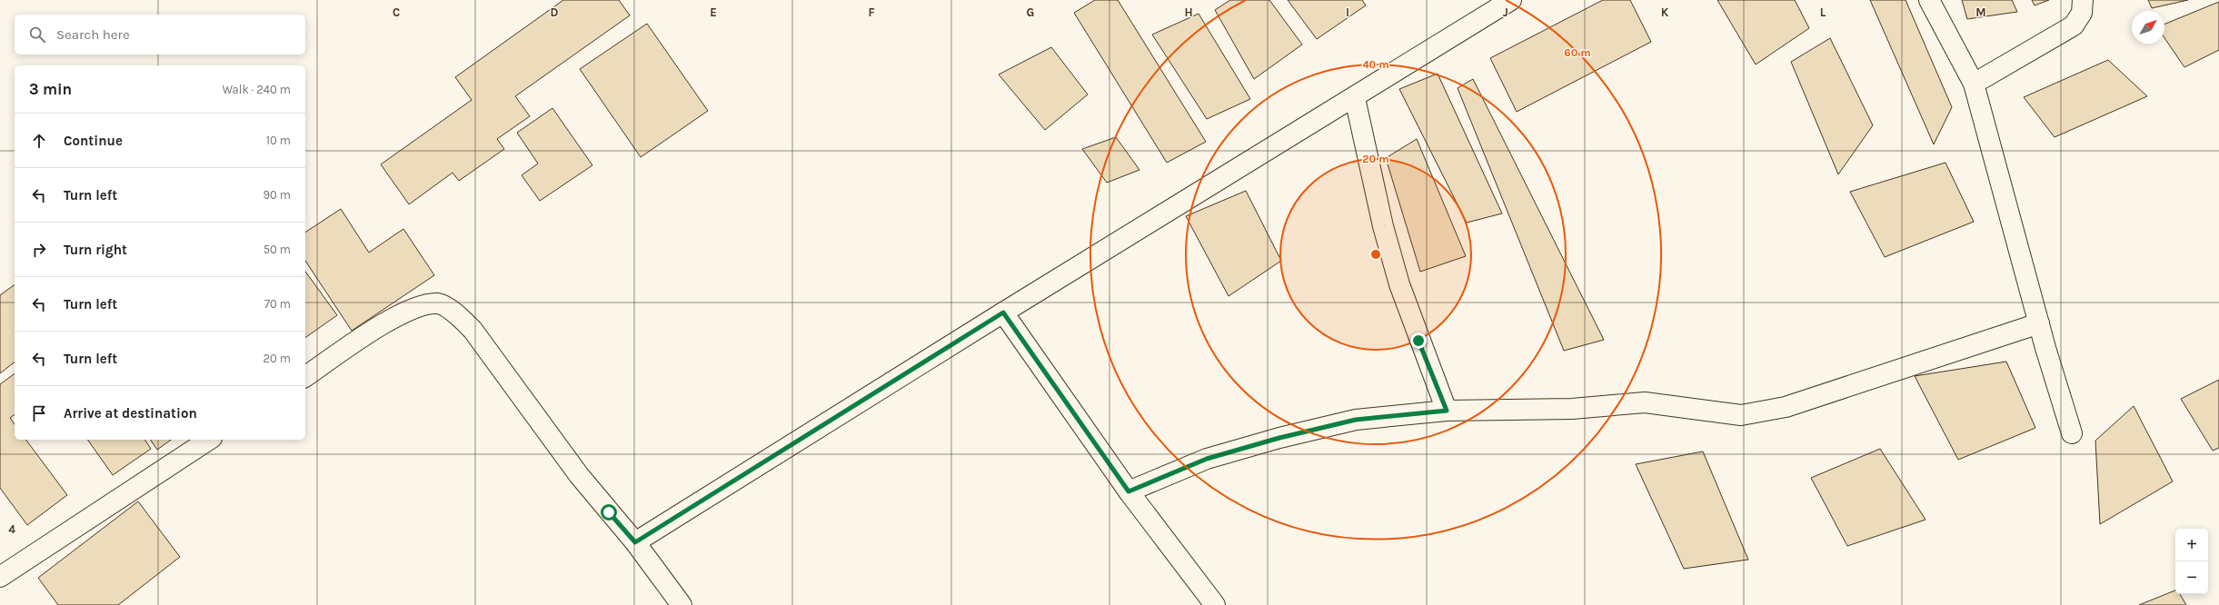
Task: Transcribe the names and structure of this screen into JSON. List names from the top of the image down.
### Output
{
  "north": "top right",
  "page": {
    "search": "Search here",
    "heading": ["3 min", "Walk · 240 m"],
    "list": [
      ["Continue", "10 m"],
      ["Turn left", "90 m"],
      ["Turn right", "50 m"],
      ["Turn left", "70 m"],
      ["Turn left", "20 m"],
      "Arrive at destination"
    ],
    "map_buttons": ["+", "−"]
  },
  "grid": {
    "columns": [
      "C",
      "D",
      "E",
      "F",
      "G",
      "H",
      "I",
      "J",
      "K",
      "L",
      "M"
    ],
    "rows": ["4"]
  },
  "rings": ["60 m", "40 m", "20 m"]
}
